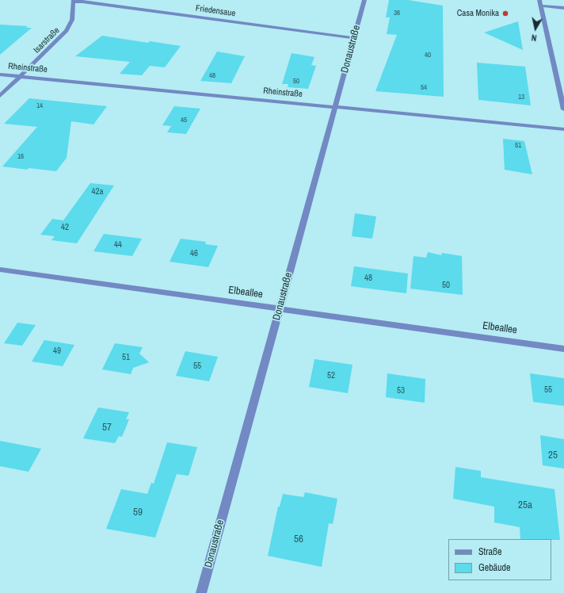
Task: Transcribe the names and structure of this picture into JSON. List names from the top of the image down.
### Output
{
  "streets": {
    "street": [
      "Friedensaue",
      "Isarstraße",
      "Donaustraße",
      "Rheinstraße",
      "Elbeallee"
    ]
  },
  "crossings": [
    ["Friedensaue", "Isarstraße"],
    ["Friedensaue", "Donaustraße"],
    ["Isarstraße", "Rheinstraße"],
    ["Donaustraße", "Rheinstraße"],
    ["Donaustraße", "Elbeallee"]
  ],
  "places": ["Casa Monika"],
  "house_numbers": [
    "36",
    "40",
    "48",
    "50",
    "54",
    "13",
    "14",
    "45",
    "51",
    "16",
    "42a",
    "42",
    "44",
    "46",
    "48",
    "50",
    "49",
    "51",
    "55",
    "52",
    "55",
    "53",
    "57",
    "25",
    "25a",
    "59",
    "56"
  ],
  "legend": ["Straße", "Gebäude"],
  "north": "bottom"
}
